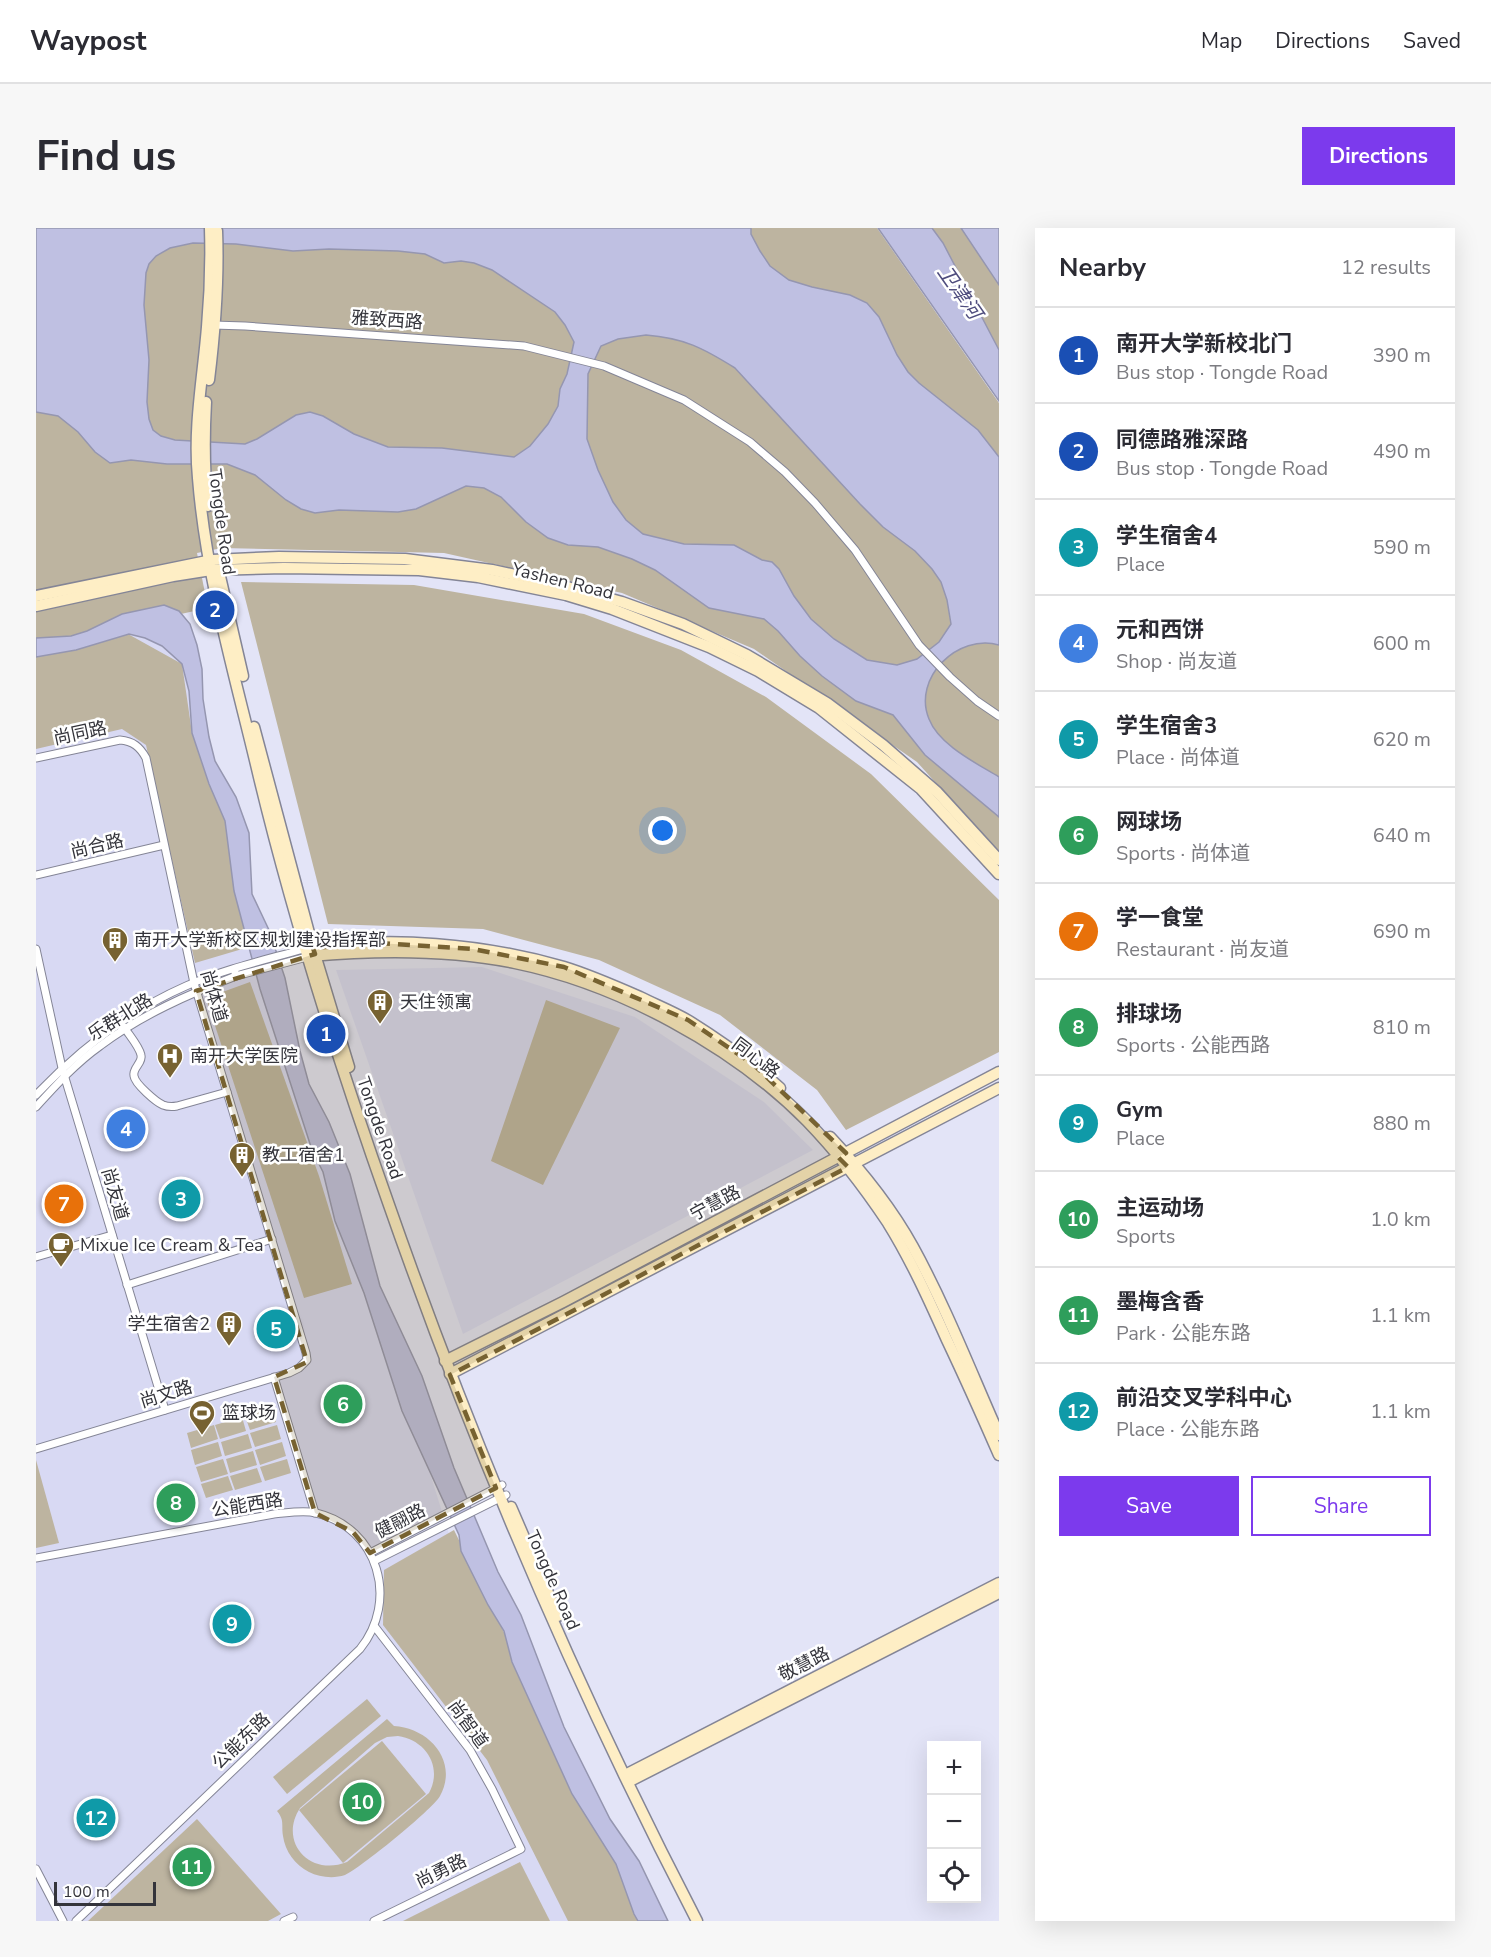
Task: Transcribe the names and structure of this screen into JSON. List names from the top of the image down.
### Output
{
  "streets": {
    "main road": [
      "Tongde Road",
      "Yashen Road",
      "同心路",
      "宁慧路",
      "敬慧路"
    ],
    "street": [
      "雅致西路",
      "尚同路",
      "尚合路",
      "尚体道",
      "乐群北路",
      "尚友道",
      "尚文路",
      "公能西路",
      "健翮路",
      "尚智道",
      "公能东路",
      "尚勇路"
    ]
  },
  "crossings": [
    ["雅致西路", "Tongde Road"],
    ["Tongde Road", "Yashen Road"],
    ["Tongde Road", "乐群北路"],
    ["Tongde Road", "同心路"],
    ["Tongde Road", "宁慧路"],
    ["Tongde Road", "健翮路"],
    ["Tongde Road", "敬慧路"],
    ["尚同路", "尚体道"],
    ["尚合路", "尚体道"],
    ["尚体道", "乐群北路"],
    ["尚体道", "尚文路"],
    ["乐群北路", "同心路"],
    ["乐群北路", "尚友道"],
    ["同心路", "宁慧路"],
    ["尚友道", "尚文路"],
    ["公能西路", "健翮路"],
    ["公能西路", "公能东路"],
    ["健翮路", "公能东路"],
    ["尚智道", "公能东路"],
    ["尚智道", "尚勇路"]
  ],
  "water": ["卫津河"],
  "places": {
    "building": [
      "南开大学新校区规划建设指挥部",
      "天住领寓",
      "教工宿舍1",
      "学生宿舍2"
    ],
    "hospital": ["南开大学医院"],
    "cafe": ["Mixue Ice Cream & Tea"],
    "sports": ["篮球场"]
  },
  "scale_bar": "100 m",
  "page": {
    "header": "Waypost",
    "nav": ["Map", "Directions", "Saved"],
    "buttons": [
      "Directions",
      ["Save", "Share"]
    ],
    "title": "Find us",
    "heading": ["Nearby", "12 results"],
    "list": [
      {
        "mark": "1",
        "name": "南开大学新校北门",
        "note": "Bus stop · Tongde Road",
        "value": "390 m"
      },
      {
        "mark": "2",
        "name": "同德路雅深路",
        "note": "Bus stop · Tongde Road",
        "value": "490 m"
      },
      {
        "mark": "3",
        "name": "学生宿舍4",
        "note": "Place",
        "value": "590 m"
      },
      {
        "mark": "4",
        "name": "元和西饼",
        "note": "Shop · 尚友道",
        "value": "600 m"
      },
      {
        "mark": "5",
        "name": "学生宿舍3",
        "note": "Place · 尚体道",
        "value": "620 m"
      },
      {
        "mark": "6",
        "name": "网球场",
        "note": "Sports · 尚体道",
        "value": "640 m"
      },
      {
        "mark": "7",
        "name": "学一食堂",
        "note": "Restaurant · 尚友道",
        "value": "690 m"
      },
      {
        "mark": "8",
        "name": "排球场",
        "note": "Sports · 公能西路",
        "value": "810 m"
      },
      {
        "mark": "9",
        "name": "Gym",
        "note": "Place",
        "value": "880 m"
      },
      {
        "mark": "10",
        "name": "主运动场",
        "note": "Sports",
        "value": "1.0 km"
      },
      {
        "mark": "11",
        "name": "墨梅含香",
        "note": "Park · 公能东路",
        "value": "1.1 km"
      },
      {
        "mark": "12",
        "name": "前沿交叉学科中心",
        "note": "Place · 公能东路",
        "value": "1.1 km"
      }
    ],
    "pins": [
      "2",
      "1",
      "4",
      "3",
      "7",
      "5",
      "6",
      "8",
      "9",
      "10",
      "12",
      "11"
    ],
    "map_buttons": ["+", "−"],
    "scale": "100 m"
  }
}
